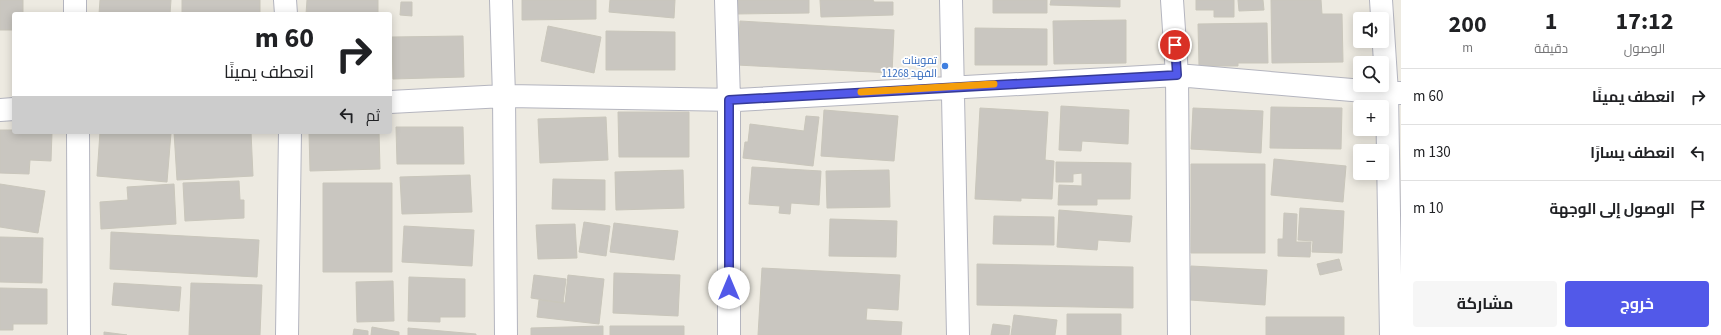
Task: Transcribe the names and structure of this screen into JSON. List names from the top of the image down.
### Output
{
  "places": ["تموينات الفهد 11268"],
  "page": {
    "eta": [
      "17:12",
      "الوصول",
      "1",
      "دقيقة",
      "200",
      "m"
    ],
    "map_buttons": ["+", "−"],
    "turn": ["60 m", "انعطف يمينًا"],
    "list": [
      {
        "name": "انعطف يمينًا",
        "value": "60 m"
      },
      {
        "name": "انعطف يسارًا",
        "value": "130 m"
      },
      {
        "name": "الوصول إلى الوجهة",
        "value": "10 m"
      }
    ],
    "then": "ثم",
    "buttons": ["خروج", "مشاركة"]
  }
}
